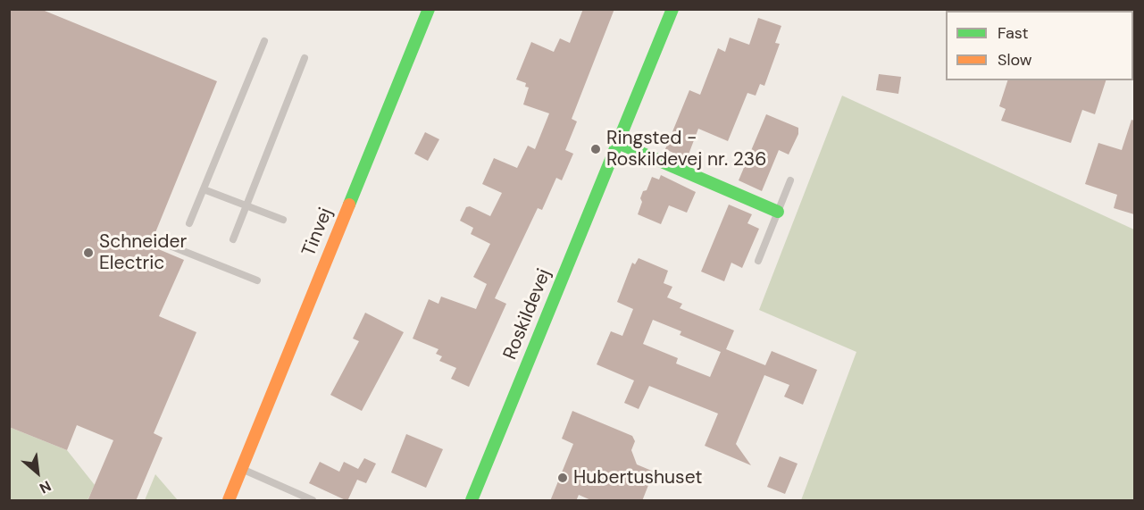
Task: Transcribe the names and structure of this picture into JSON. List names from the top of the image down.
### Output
{
  "streets": {
    "street": ["Tinvej", "Roskildevej"]
  },
  "places": ["Ringsted - Roskildevej nr. 236", "Schneider Electric", "Hubertushuset"],
  "legend": ["Fast", "Slow"],
  "north": "bottom right"
}
